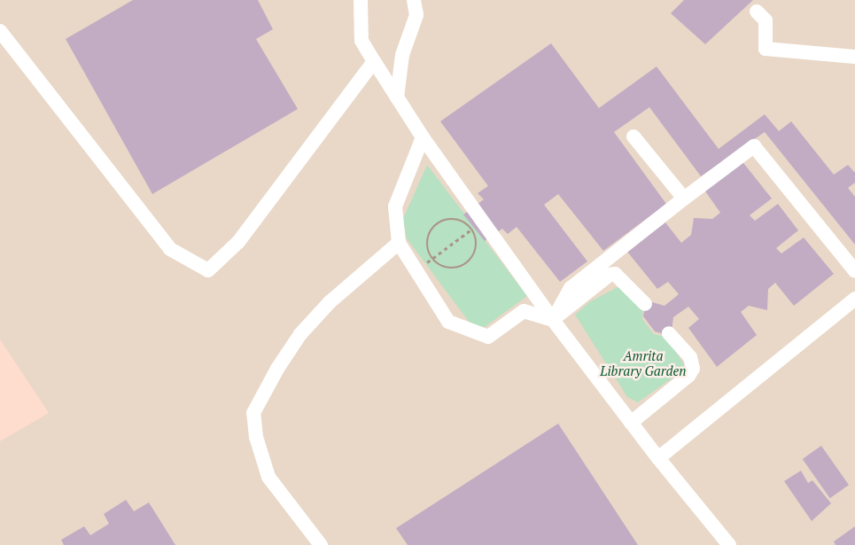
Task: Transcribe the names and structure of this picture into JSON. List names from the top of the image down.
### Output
{
  "parks": ["Amrita Library Garden"]
}
